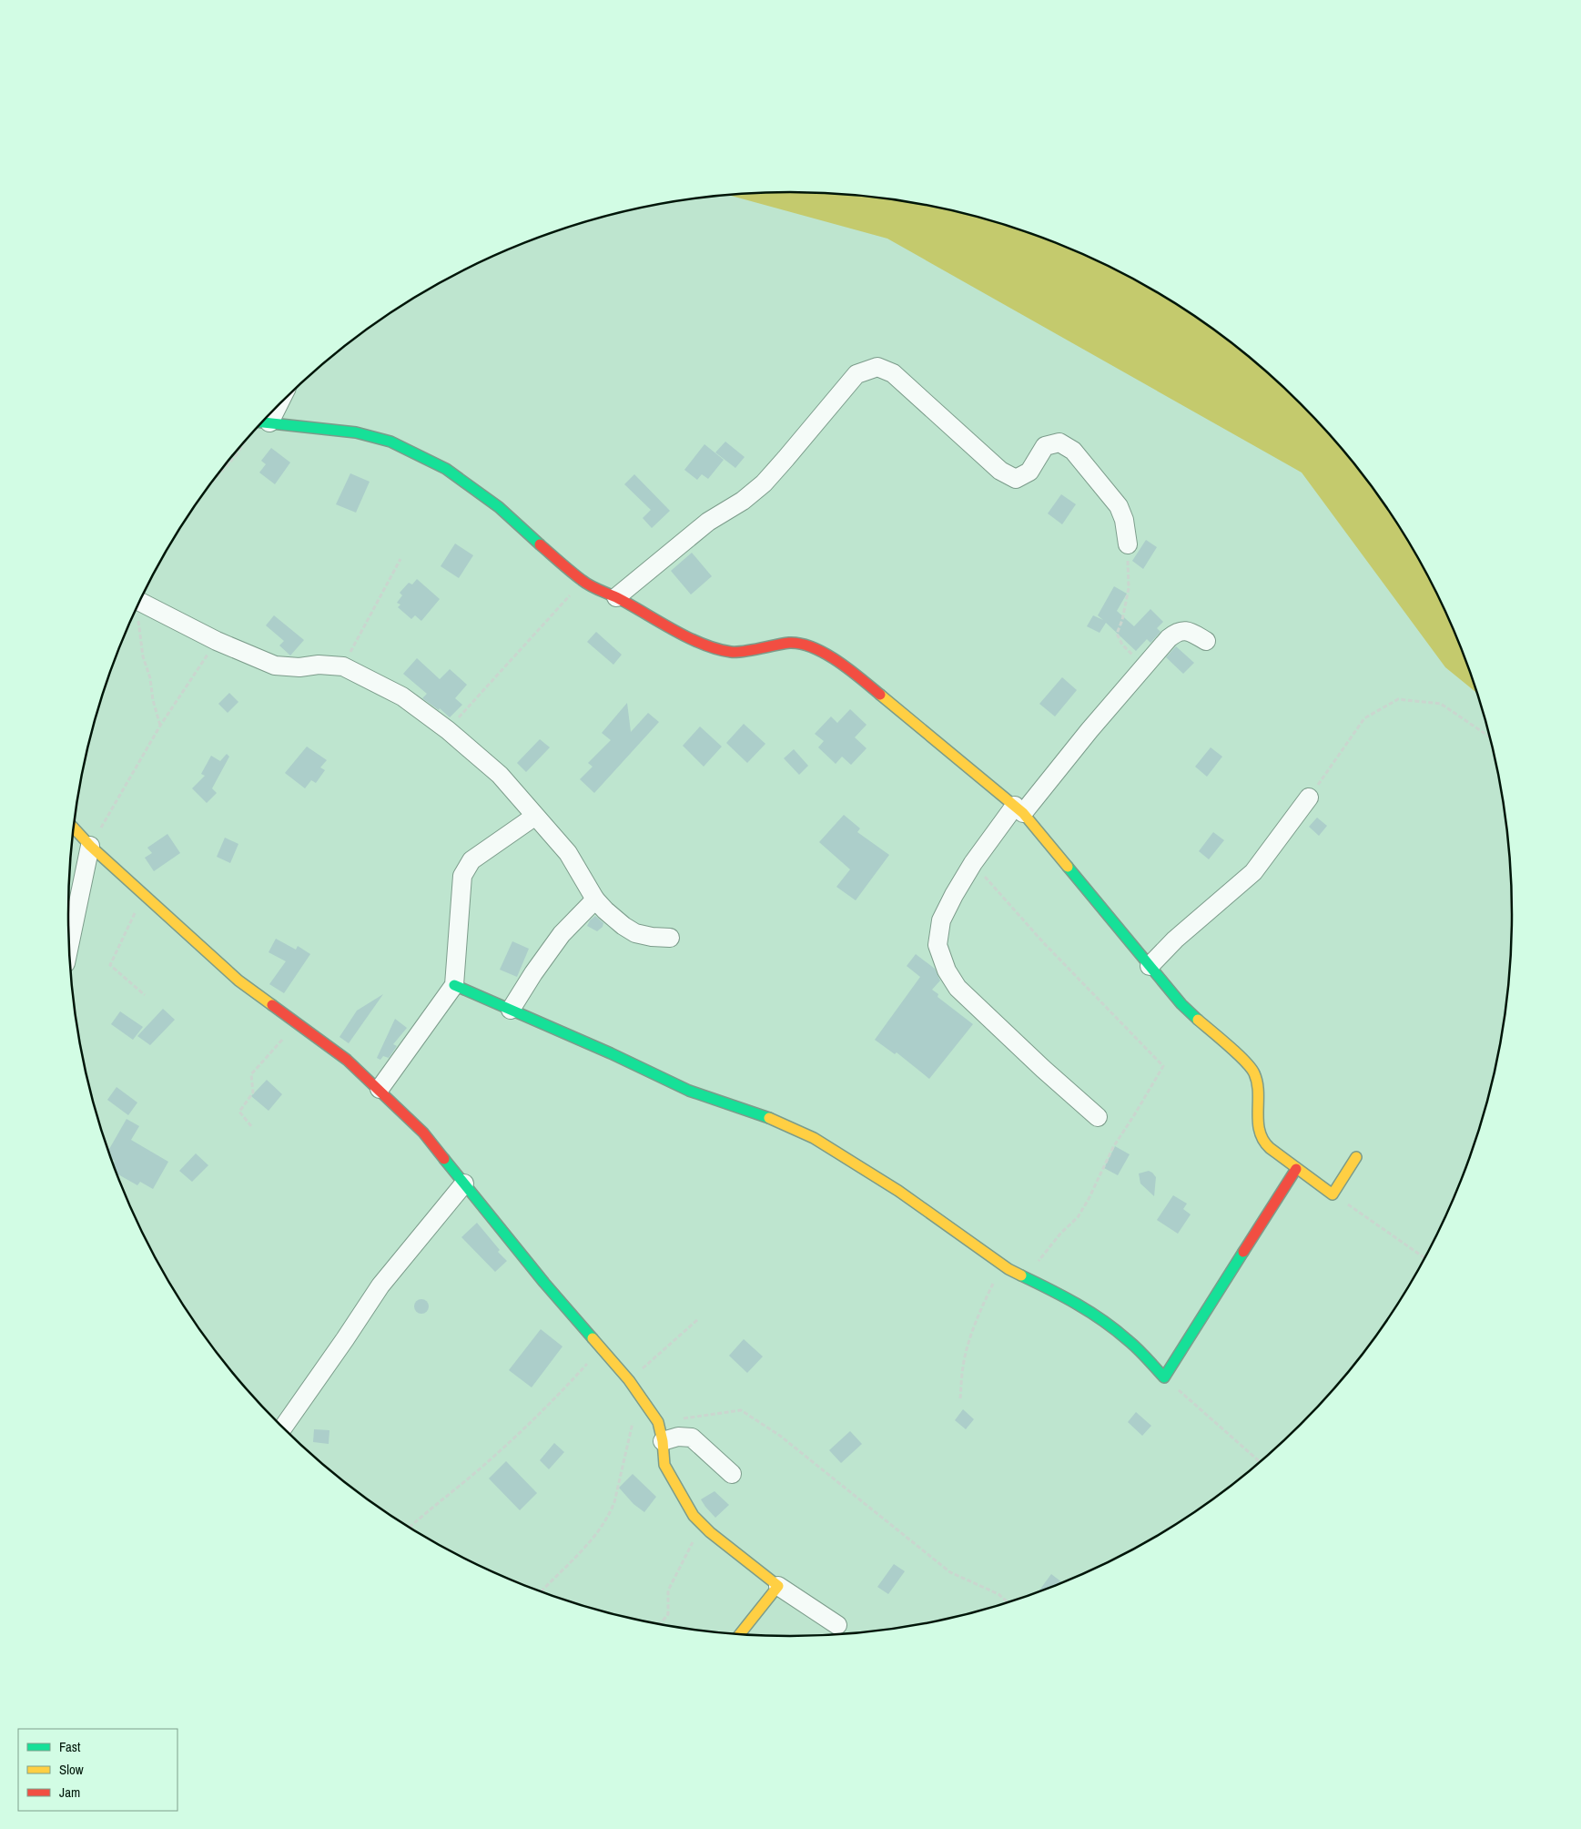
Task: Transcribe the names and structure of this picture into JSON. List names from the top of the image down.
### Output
{
  "legend": ["Fast", "Slow", "Jam"]
}
